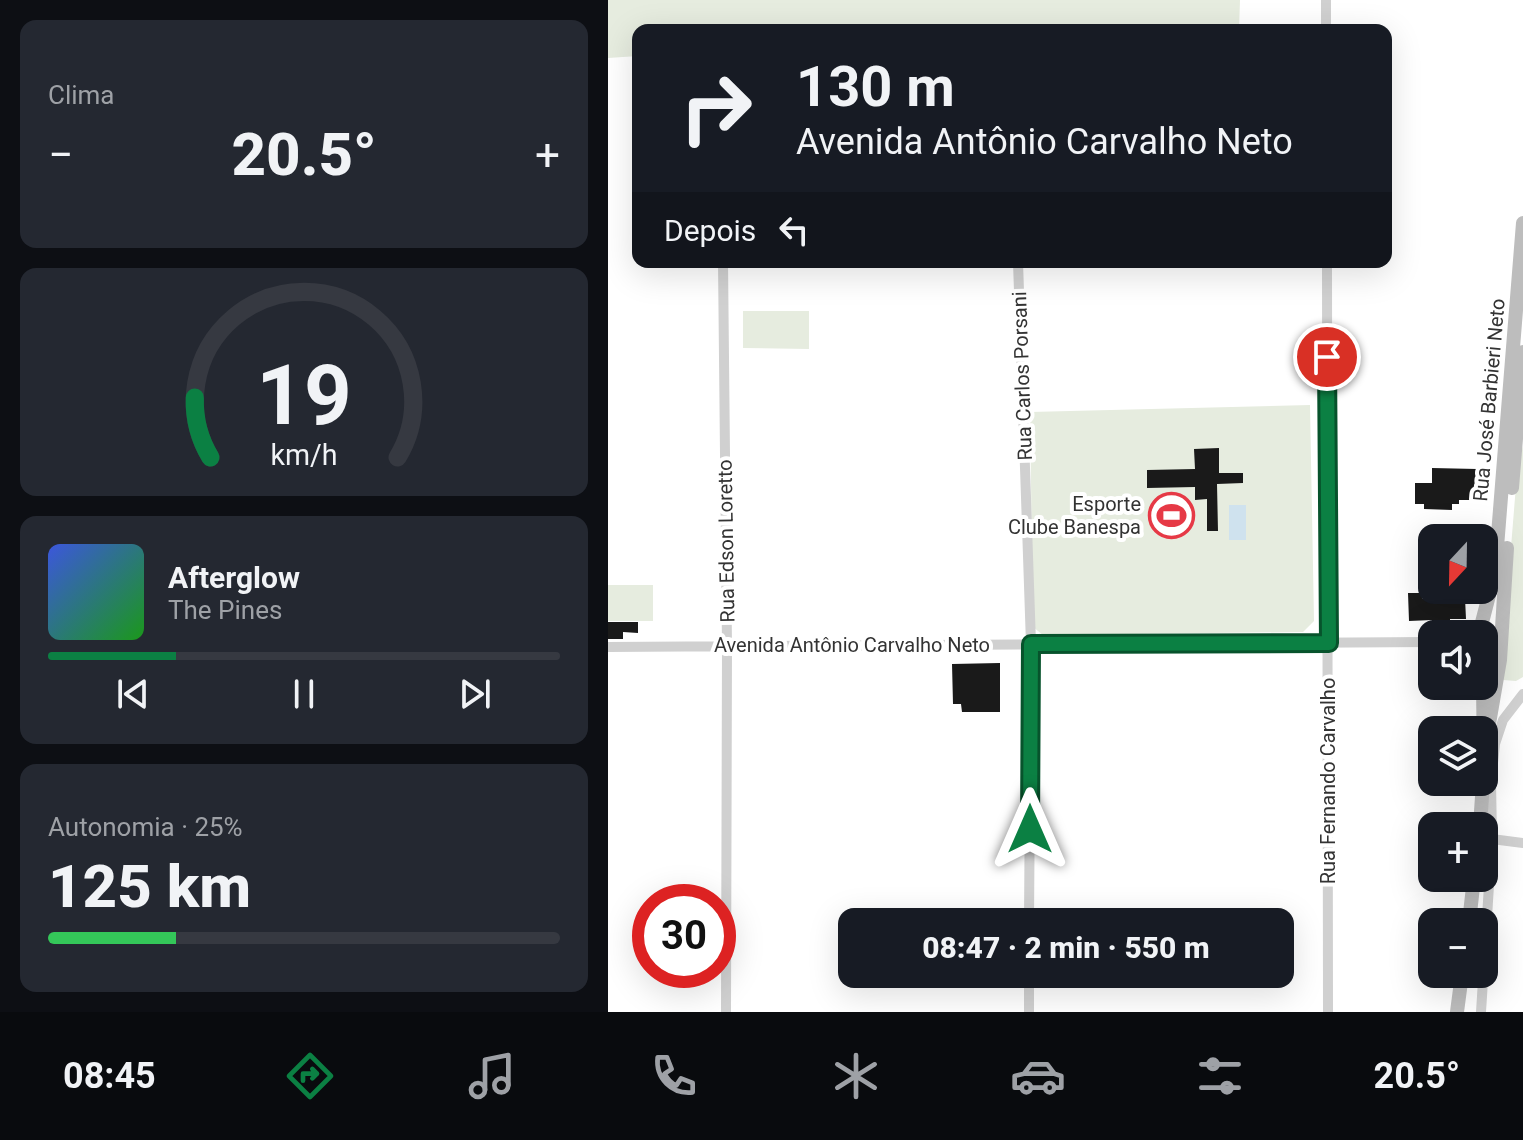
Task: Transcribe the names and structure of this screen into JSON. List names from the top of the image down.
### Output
{
  "streets": {
    "main road": ["Rua José Barbieri Neto"],
    "street": [
      "Rua Carlos Porsani",
      "Rua Edson Loretto",
      "Avenida Antônio Carvalho Neto",
      "Rua Fernando Carvalho"
    ]
  },
  "crossings": [
    ["Rua Carlos Porsani", "Avenida Antônio Carvalho Neto"],
    ["Rua Edson Loretto", "Avenida Antônio Carvalho Neto"],
    ["Avenida Antônio Carvalho Neto", "Rua Fernando Carvalho"]
  ],
  "places": {
    "sports": ["Esporte Clube Banespa"]
  },
  "north": "bottom",
  "page": {
    "tile": [
      "Clima",
      ["Autonomia · 25%", "125 km"]
    ],
    "turn": ["130 m", "Avenida Antônio Carvalho Neto"],
    "heat": ["−", "20.5°", "+"],
    "then": "Depois",
    "map_buttons": ["+", "−"],
    "song": ["Afterglow", "The Pines"],
    "limit": "30",
    "trip": "08:47 · 2 min · 550 m",
    "tabs": ["08:45", "20.5°"],
    "gauge": ["19", "km/h"]
  }
}
